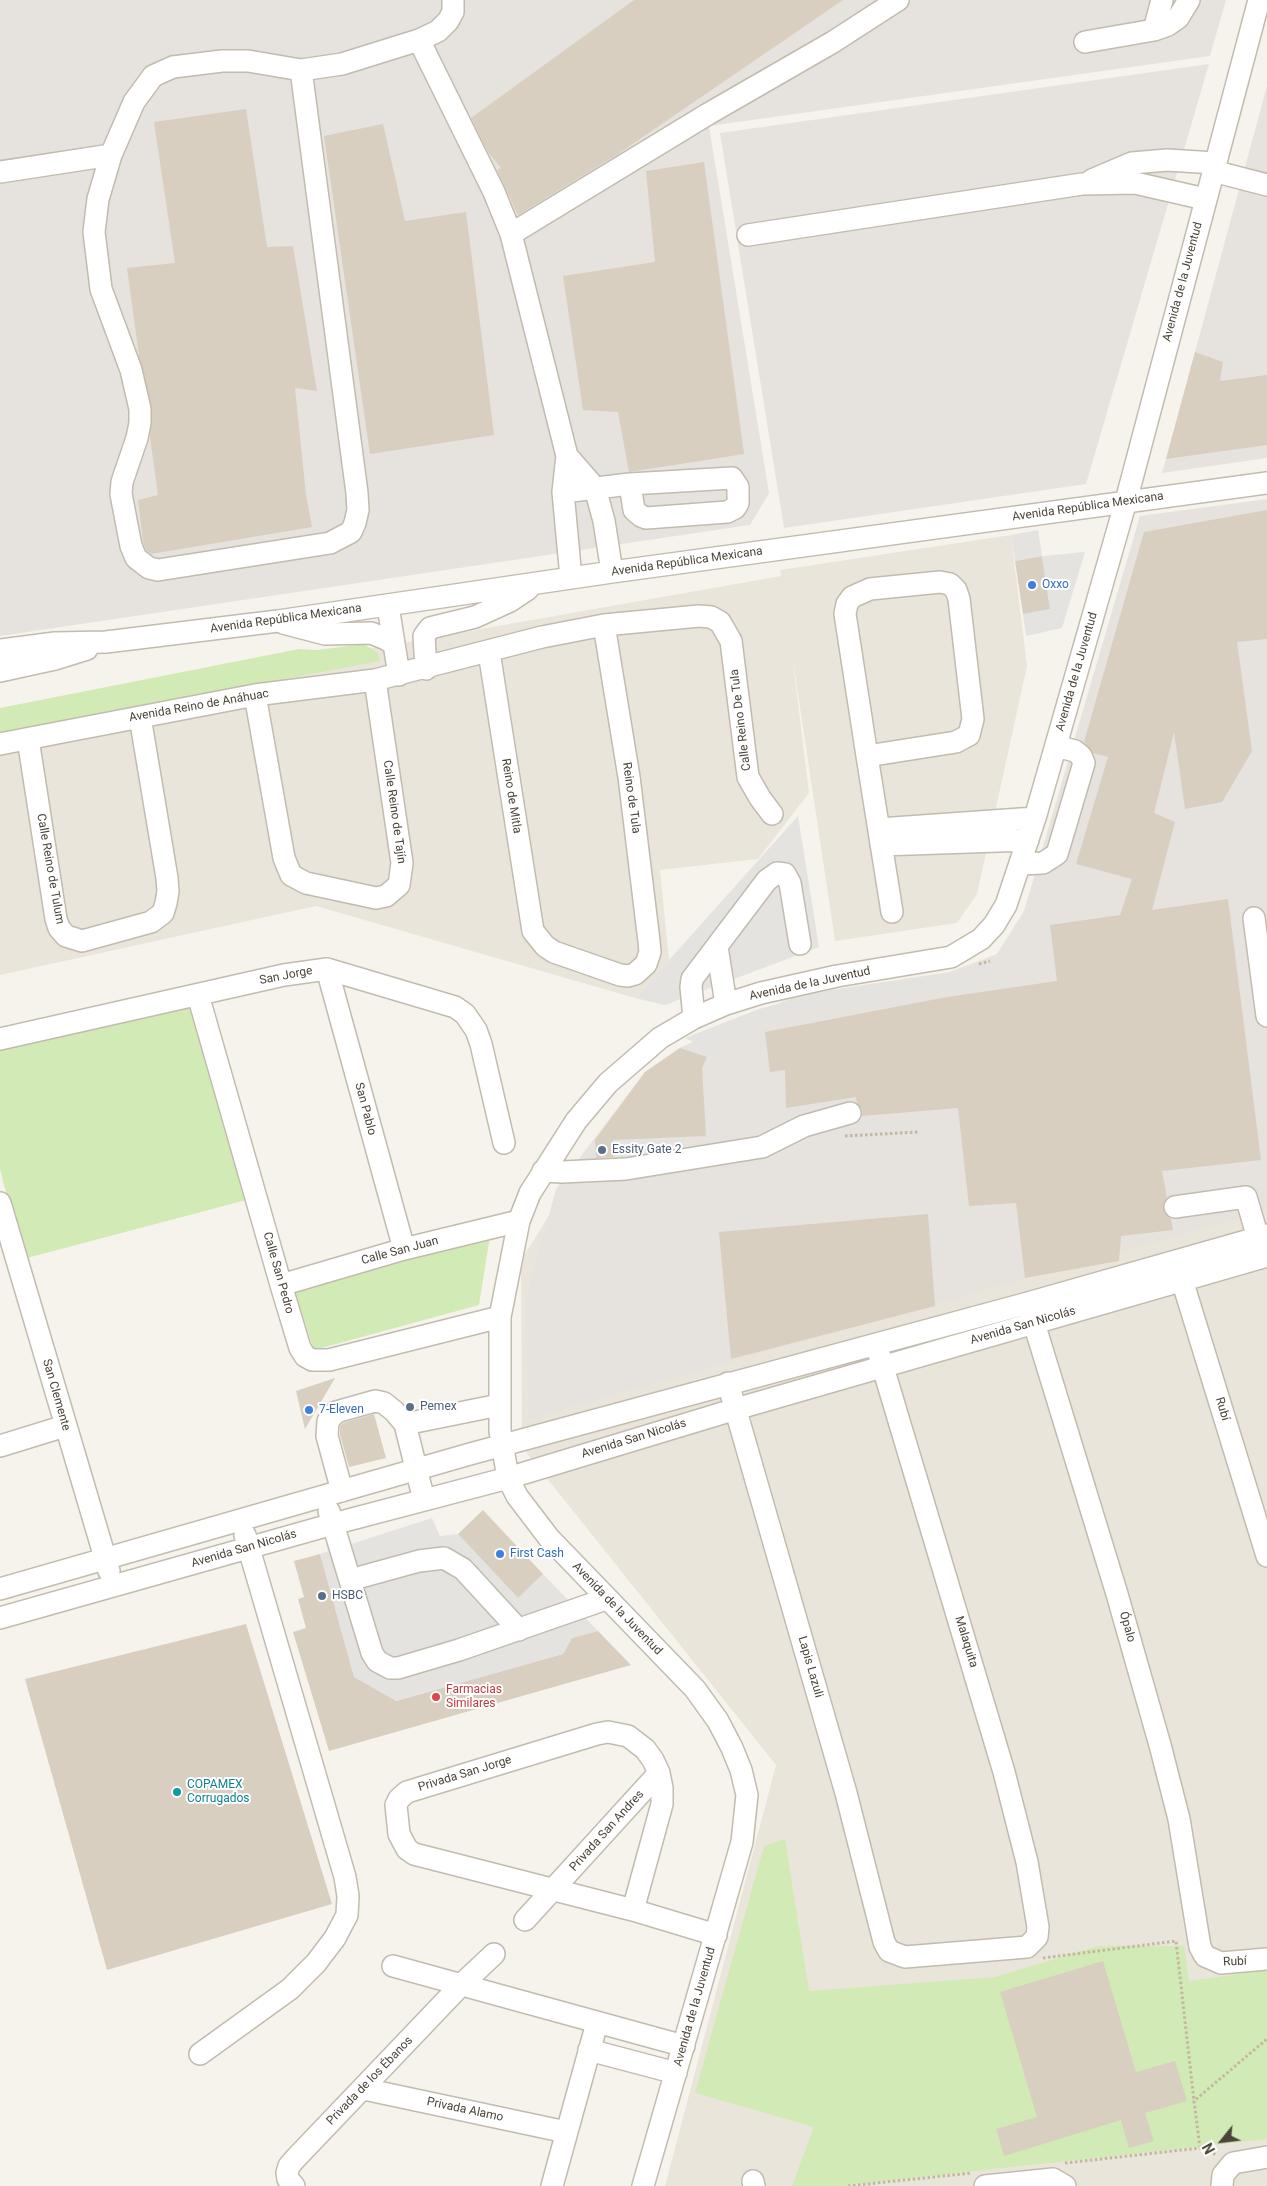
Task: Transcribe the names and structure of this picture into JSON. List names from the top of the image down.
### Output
{
  "streets": {
    "street": [
      "Avenida de la Juventud",
      "Avenida República Mexicana",
      "Avenida Reino de Anáhuac",
      "Calle Reino De Tula",
      "Reino de Mitla",
      "Reino de Tula",
      "Calle Reino de Tajín",
      "Calle Reino de Tulum",
      "San Jorge",
      "San Pablo",
      "Calle San Juan",
      "Calle San Pedro",
      "Avenida San Nicolás",
      "San Clemente",
      "Rubí",
      "Ópalo",
      "Malaquita",
      "Lapis Lazuli",
      "Privada San Jorge",
      "Privada San Andres",
      "Privada de los Ébanos",
      "Privada Alamo"
    ]
  },
  "crossings": [
    ["Avenida de la Juventud", "Avenida República Mexicana"],
    ["Avenida de la Juventud", "Calle San Juan"],
    ["Avenida de la Juventud", "Calle San Pedro"],
    ["Avenida de la Juventud", "Avenida San Nicolás"],
    ["Avenida de la Juventud", "Privada San Jorge"],
    ["Avenida Reino de Anáhuac", "Calle Reino De Tula"],
    ["Avenida Reino de Anáhuac", "Reino de Mitla"],
    ["Avenida Reino de Anáhuac", "Reino de Tula"],
    ["Avenida Reino de Anáhuac", "Calle Reino de Tajín"],
    ["Avenida Reino de Anáhuac", "Calle Reino de Tulum"],
    ["Reino de Mitla", "Reino de Tula"],
    ["San Jorge", "San Pablo"],
    ["San Jorge", "Calle San Pedro"],
    ["San Pablo", "Calle San Juan"],
    ["Calle San Juan", "Calle San Pedro"],
    ["Avenida San Nicolás", "San Clemente"],
    ["Avenida San Nicolás", "Rubí"],
    ["Avenida San Nicolás", "Ópalo"],
    ["Avenida San Nicolás", "Malaquita"],
    ["Avenida San Nicolás", "Lapis Lazuli"],
    ["Rubí", "Ópalo"],
    ["Malaquita", "Lapis Lazuli"],
    ["Privada San Jorge", "Privada San Andres"],
    ["Privada de los Ébanos", "Privada Alamo"]
  ],
  "places": [
    "Oxxo",
    "Essity Gate 2",
    "Pemex",
    "7-Eleven",
    "First Cash",
    "HSBC",
    "Farmacias Similares",
    "COPAMEX Corrugados"
  ],
  "north": "bottom left"
}
